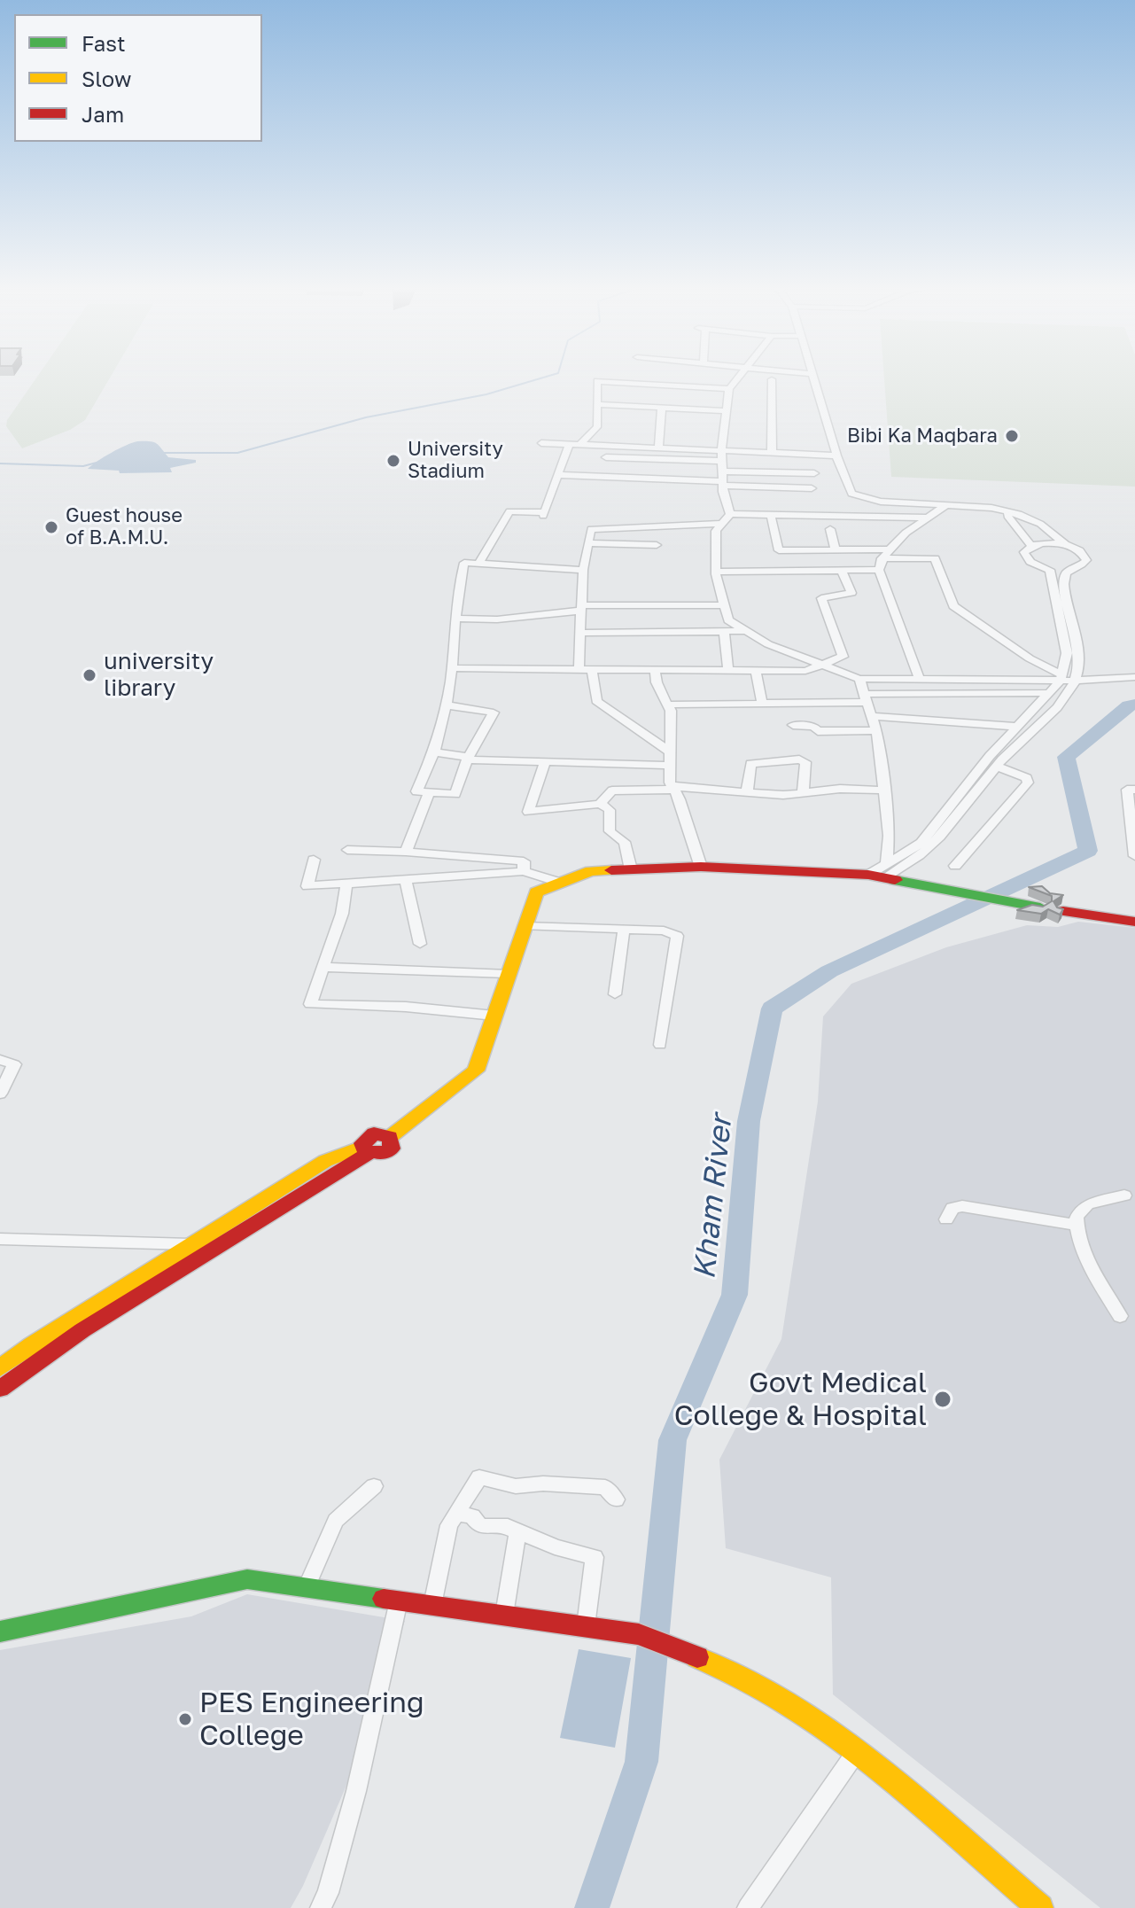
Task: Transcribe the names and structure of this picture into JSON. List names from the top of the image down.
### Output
{
  "water": ["Kham River"],
  "places": [
    "Bibi Ka Maqbara",
    "University Stadium",
    "Guest house of B.A.M.U.",
    "university library",
    "Govt Medical College & Hospital",
    "PES Engineering College"
  ],
  "legend": ["Fast", "Slow", "Jam"]
}
